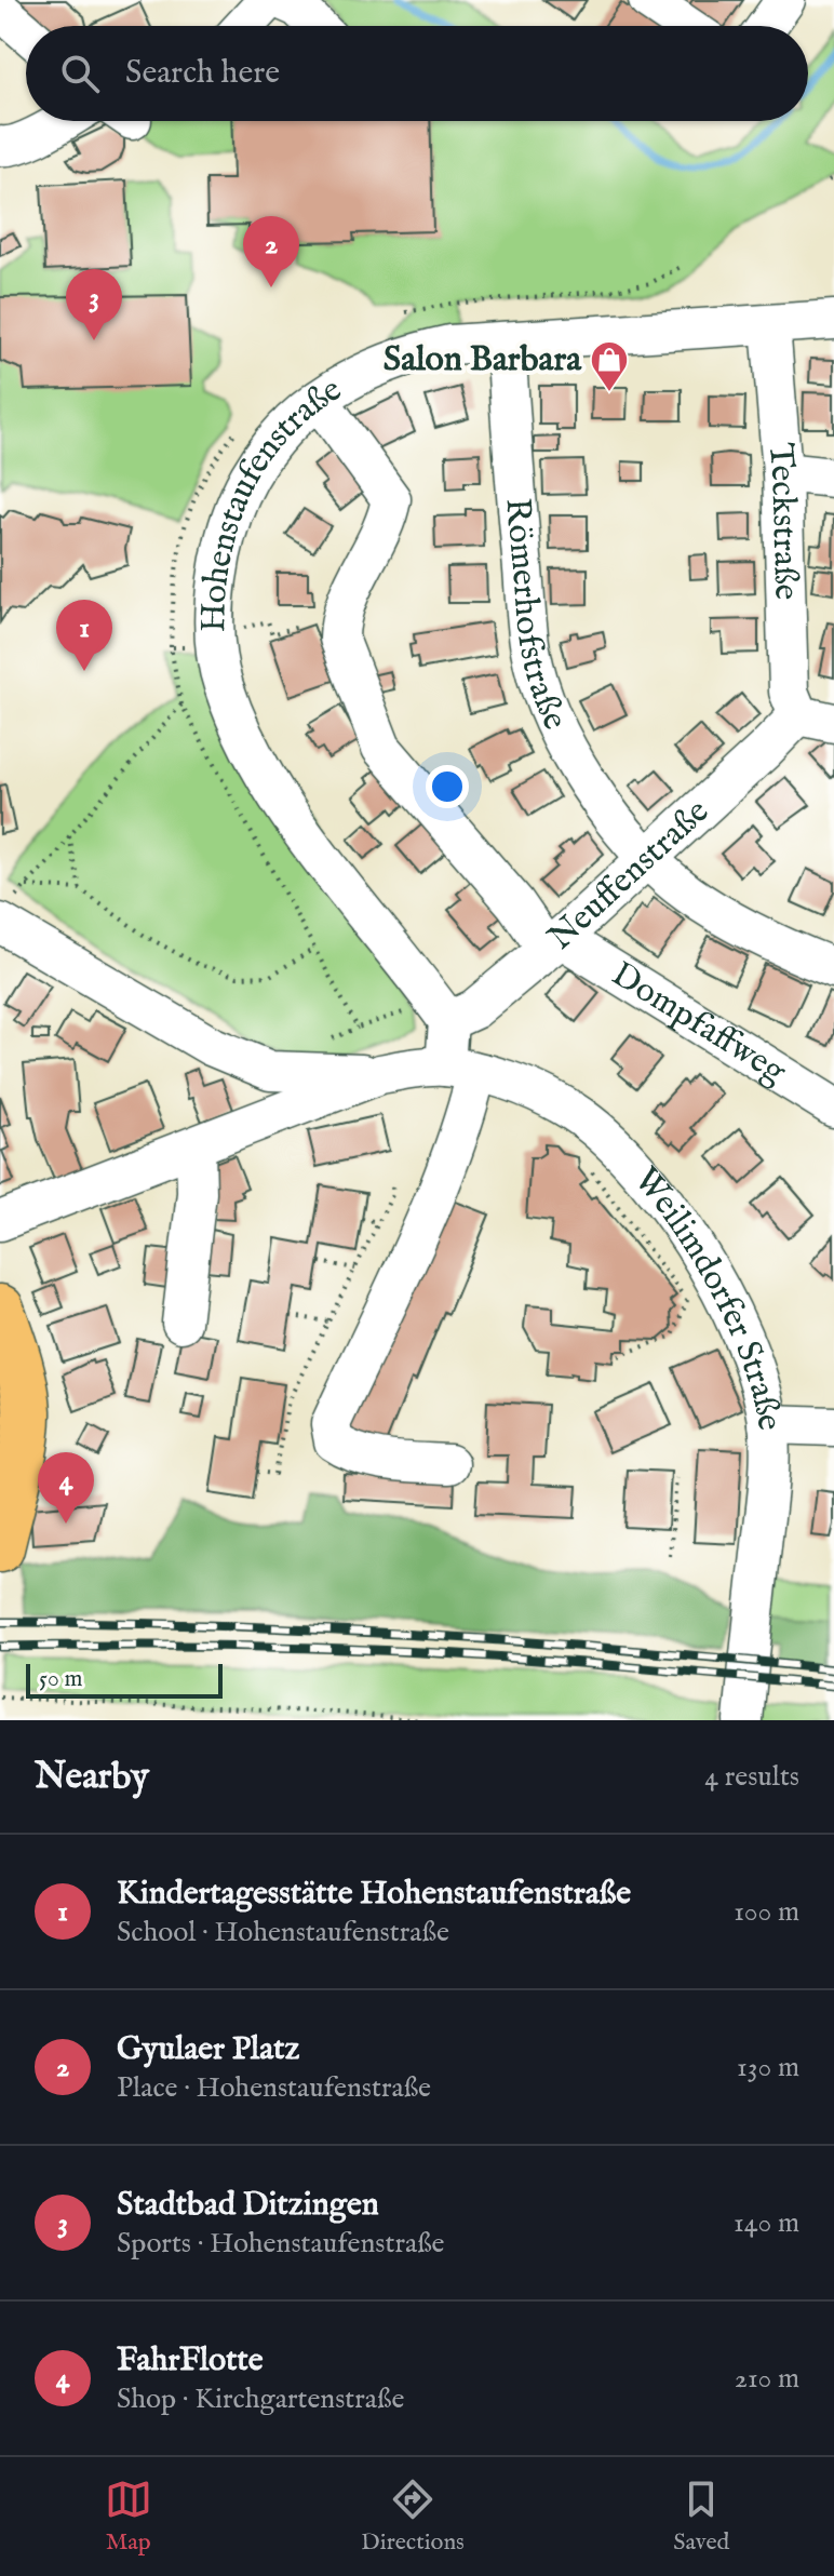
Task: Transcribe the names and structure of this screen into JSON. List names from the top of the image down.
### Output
{
  "streets": {
    "street": [
      "Hohenstaufenstraße",
      "Teckstraße",
      "Römerhofstraße",
      "Neuffenstraße",
      "Dompfaffweg",
      "Weilimdorfer Straße"
    ]
  },
  "crossings": [
    ["Hohenstaufenstraße", "Teckstraße"],
    ["Hohenstaufenstraße", "Römerhofstraße"],
    ["Hohenstaufenstraße", "Neuffenstraße"],
    ["Teckstraße", "Neuffenstraße"],
    ["Römerhofstraße", "Neuffenstraße"],
    ["Neuffenstraße", "Dompfaffweg"]
  ],
  "places": {
    "shop": ["Salon Barbara"]
  },
  "scale_bar": "50 m",
  "page": {
    "search": "Search here",
    "pins": [
      "2",
      "3",
      "1",
      "4"
    ],
    "scale": "50 m",
    "heading": ["Nearby", "4 results"],
    "list": [
      {
        "mark": "1",
        "name": "Kindertagesstätte Hohenstaufenstraße",
        "note": "School · Hohenstaufenstraße",
        "value": "100 m"
      },
      {
        "mark": "2",
        "name": "Gyulaer Platz",
        "note": "Place · Hohenstaufenstraße",
        "value": "130 m"
      },
      {
        "mark": "3",
        "name": "Stadtbad Ditzingen",
        "note": "Sports · Hohenstaufenstraße",
        "value": "140 m"
      },
      {
        "mark": "4",
        "name": "FahrFlotte",
        "note": "Shop · Kirchgartenstraße",
        "value": "210 m"
      }
    ],
    "nav": ["Map", "Directions", "Saved"]
  }
}
